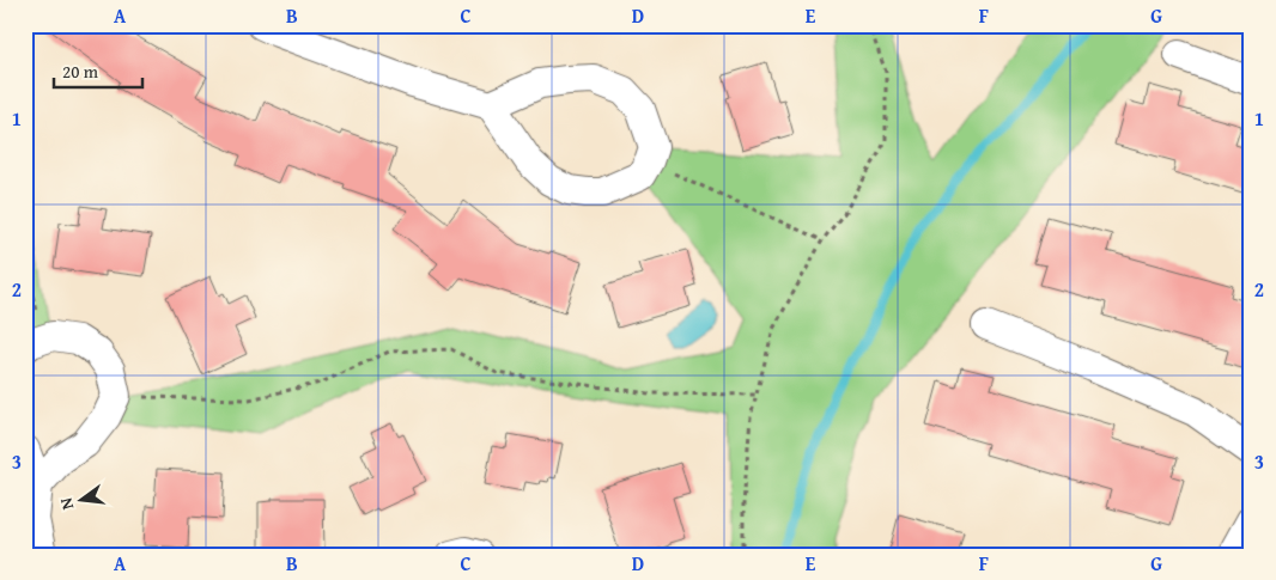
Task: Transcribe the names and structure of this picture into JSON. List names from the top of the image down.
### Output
{
  "scale_bar": "20 m",
  "north": "left",
  "grid": {
    "columns": [
      "A",
      "B",
      "C",
      "D",
      "E",
      "F",
      "G"
    ],
    "rows": ["1", "2", "3"]
  }
}
